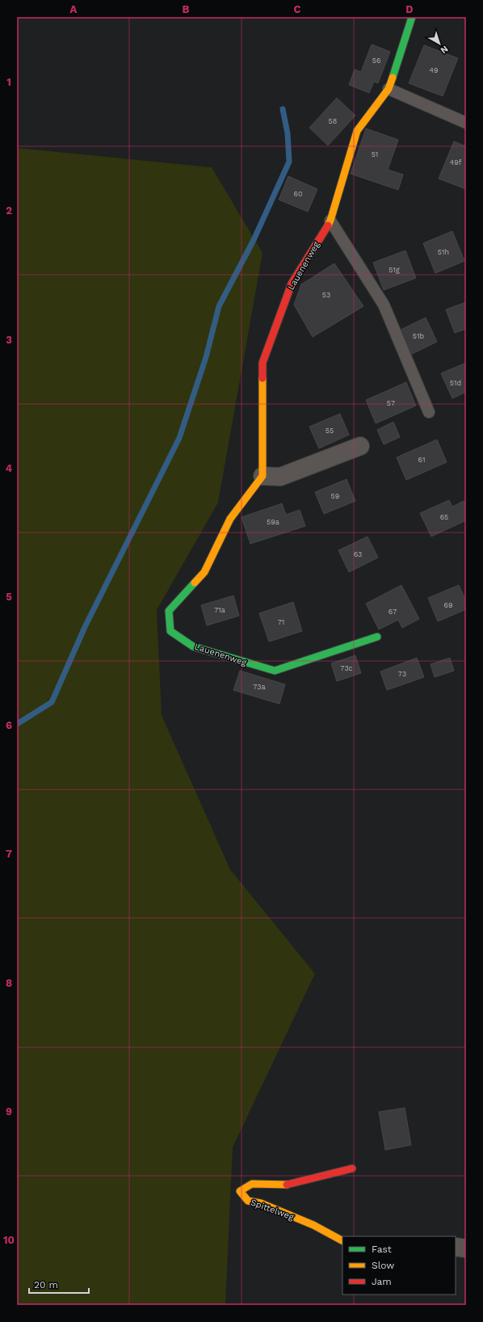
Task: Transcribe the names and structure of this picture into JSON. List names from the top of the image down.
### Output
{
  "streets": {
    "street": ["Lauenenweg", "Spittelweg"]
  },
  "house_numbers": [
    "56",
    "49",
    "58",
    "51",
    "49f",
    "60",
    "51h",
    "51g",
    "53",
    "51b",
    "51d",
    "57",
    "55",
    "61",
    "59",
    "65",
    "59a",
    "63",
    "69",
    "71a",
    "67",
    "71",
    "73c",
    "73",
    "73a"
  ],
  "legend": ["Fast", "Slow", "Jam"],
  "scale_bar": "20 m",
  "north": "bottom right",
  "grid": {
    "columns": [
      "A",
      "B",
      "C",
      "D"
    ],
    "rows": [
      "1",
      "2",
      "3",
      "4",
      "5",
      "6",
      "7",
      "8",
      "9",
      "10"
    ]
  }
}
